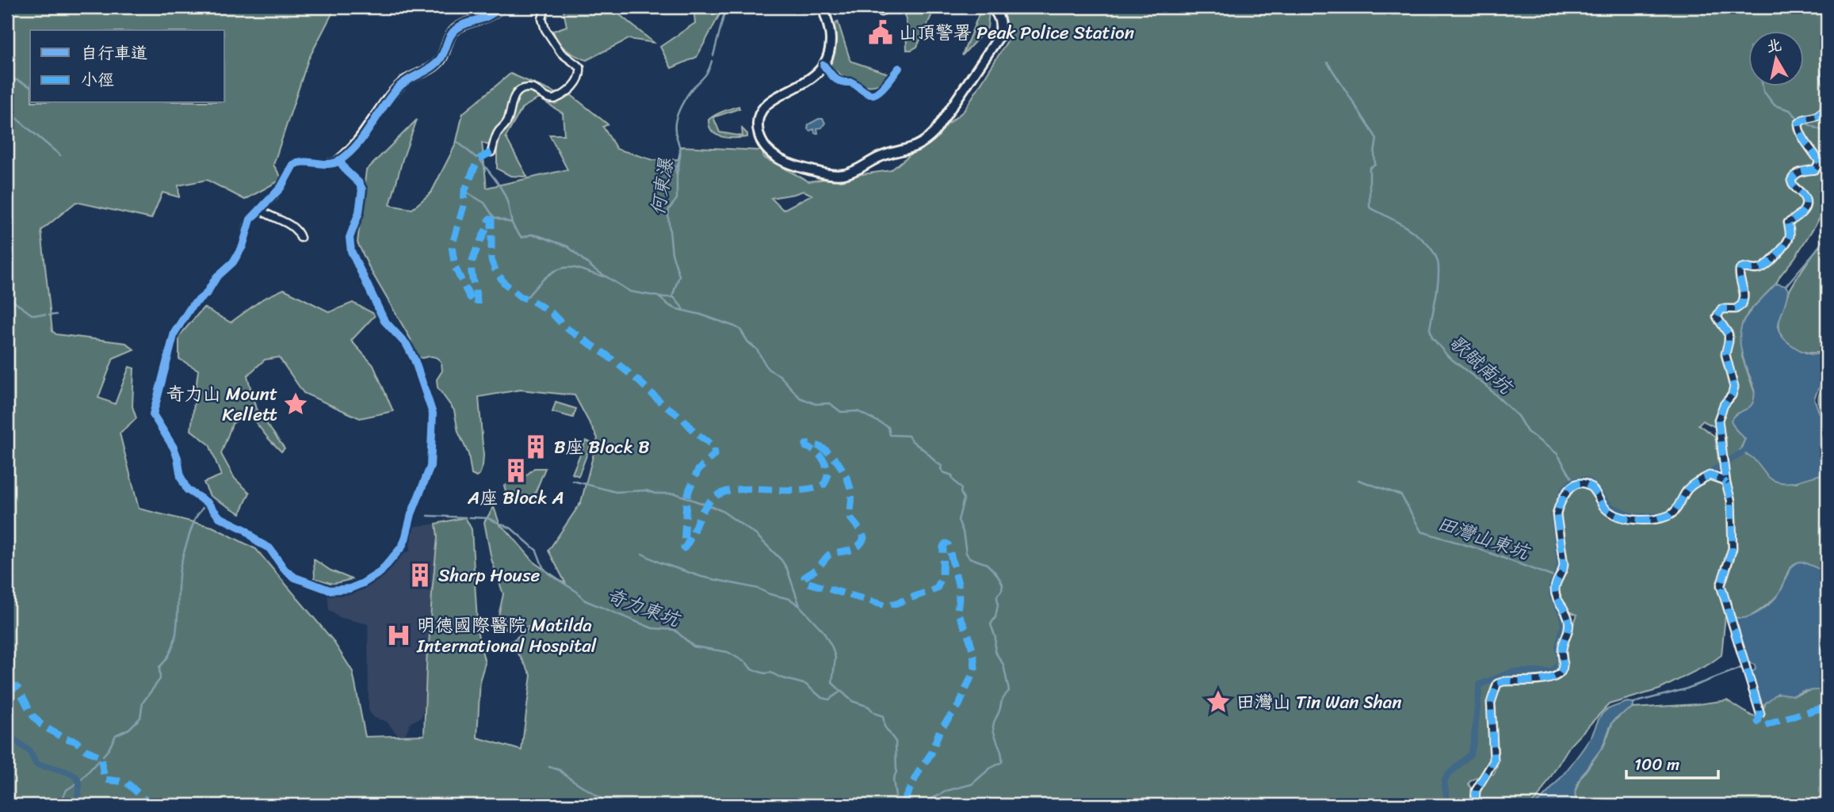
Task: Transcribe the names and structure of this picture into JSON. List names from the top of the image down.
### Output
{
  "water": [
    "何東瀑",
    "歌賦南坑",
    "田灣山東坑",
    "奇力東坑"
  ],
  "places": {
    "public building": ["山頂警署 Peak Police Station"],
    "place": ["奇力山 Mount Kellett", "田灣山 Tin Wan Shan"],
    "building": ["B座 Block B", "A座 Block A", "Sharp House"],
    "hospital": ["明德國際醫院 Matilda International Hospital"]
  },
  "legend": ["自行車道", "小徑"],
  "scale_bar": "100 m",
  "north": "top"
}
